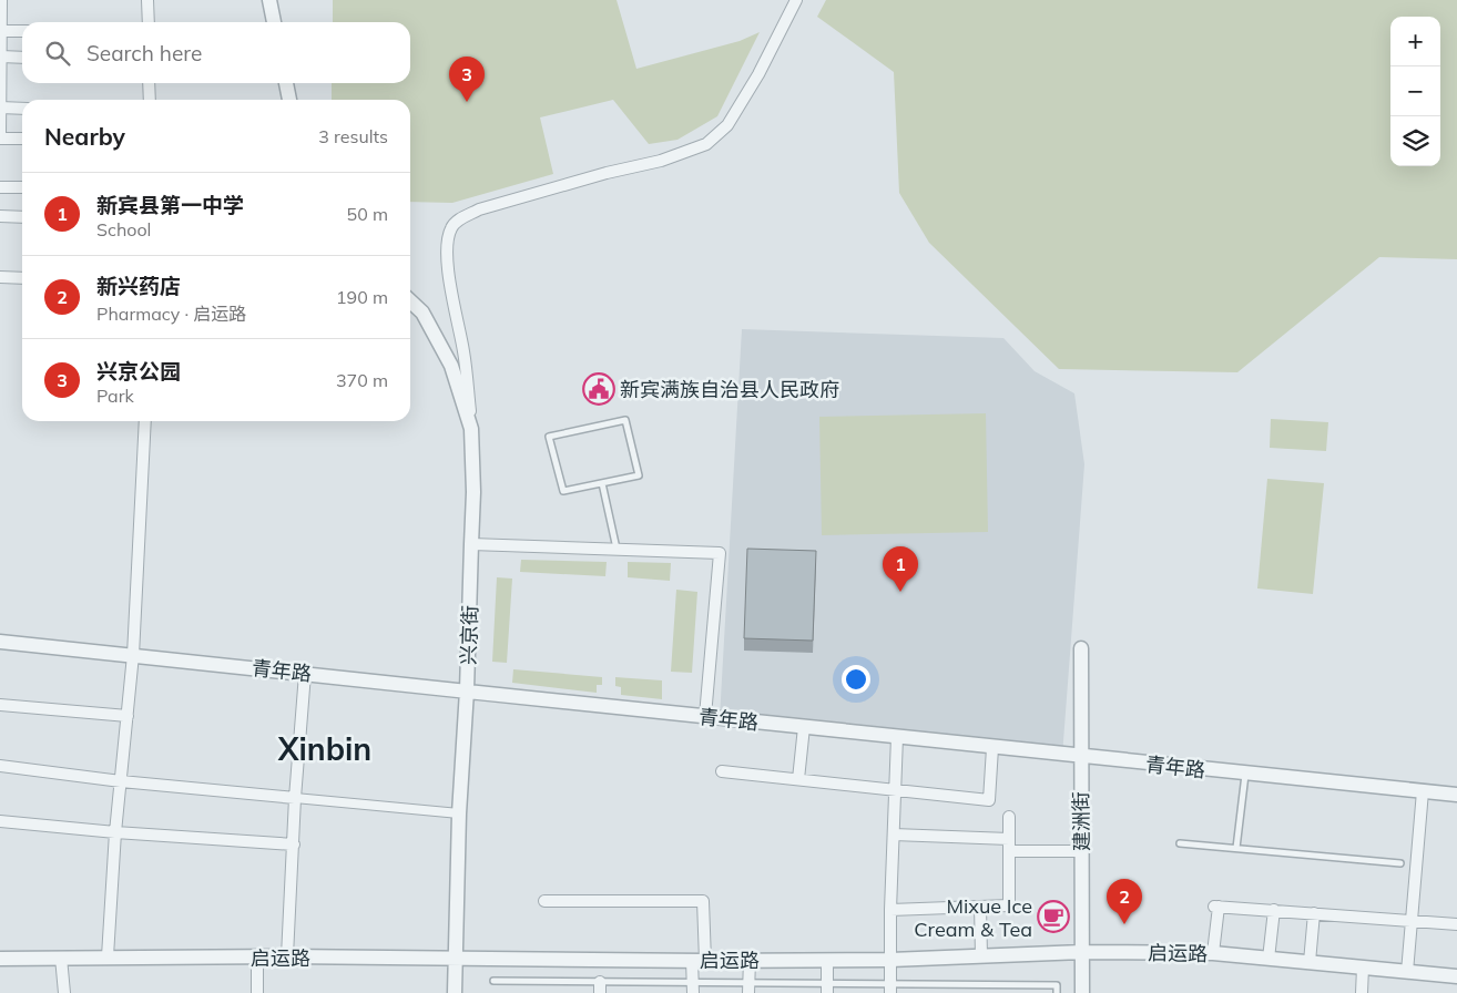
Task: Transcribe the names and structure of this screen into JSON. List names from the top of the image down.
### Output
{
  "streets": {
    "street": [
      "兴京街",
      "青年路",
      "建洲街",
      "启运路"
    ]
  },
  "crossings": [
    ["兴京街", "青年路"],
    ["兴京街", "启运路"],
    ["青年路", "建洲街"],
    ["建洲街", "启运路"]
  ],
  "districts": ["Xinbin"],
  "places": {
    "public building": ["新宾满族自治县人民政府"],
    "cafe": ["Mixue Ice Cream & Tea"]
  },
  "page": {
    "map_buttons": ["+", "−"],
    "search": "Search here",
    "pins": ["3", "1", "2"],
    "heading": ["Nearby", "3 results"],
    "list": [
      {
        "mark": "1",
        "name": "新宾县第一中学",
        "note": "School",
        "value": "50 m"
      },
      {
        "mark": "2",
        "name": "新兴药店",
        "note": "Pharmacy · 启运路",
        "value": "190 m"
      },
      {
        "mark": "3",
        "name": "兴京公园",
        "note": "Park",
        "value": "370 m"
      }
    ]
  }
}
